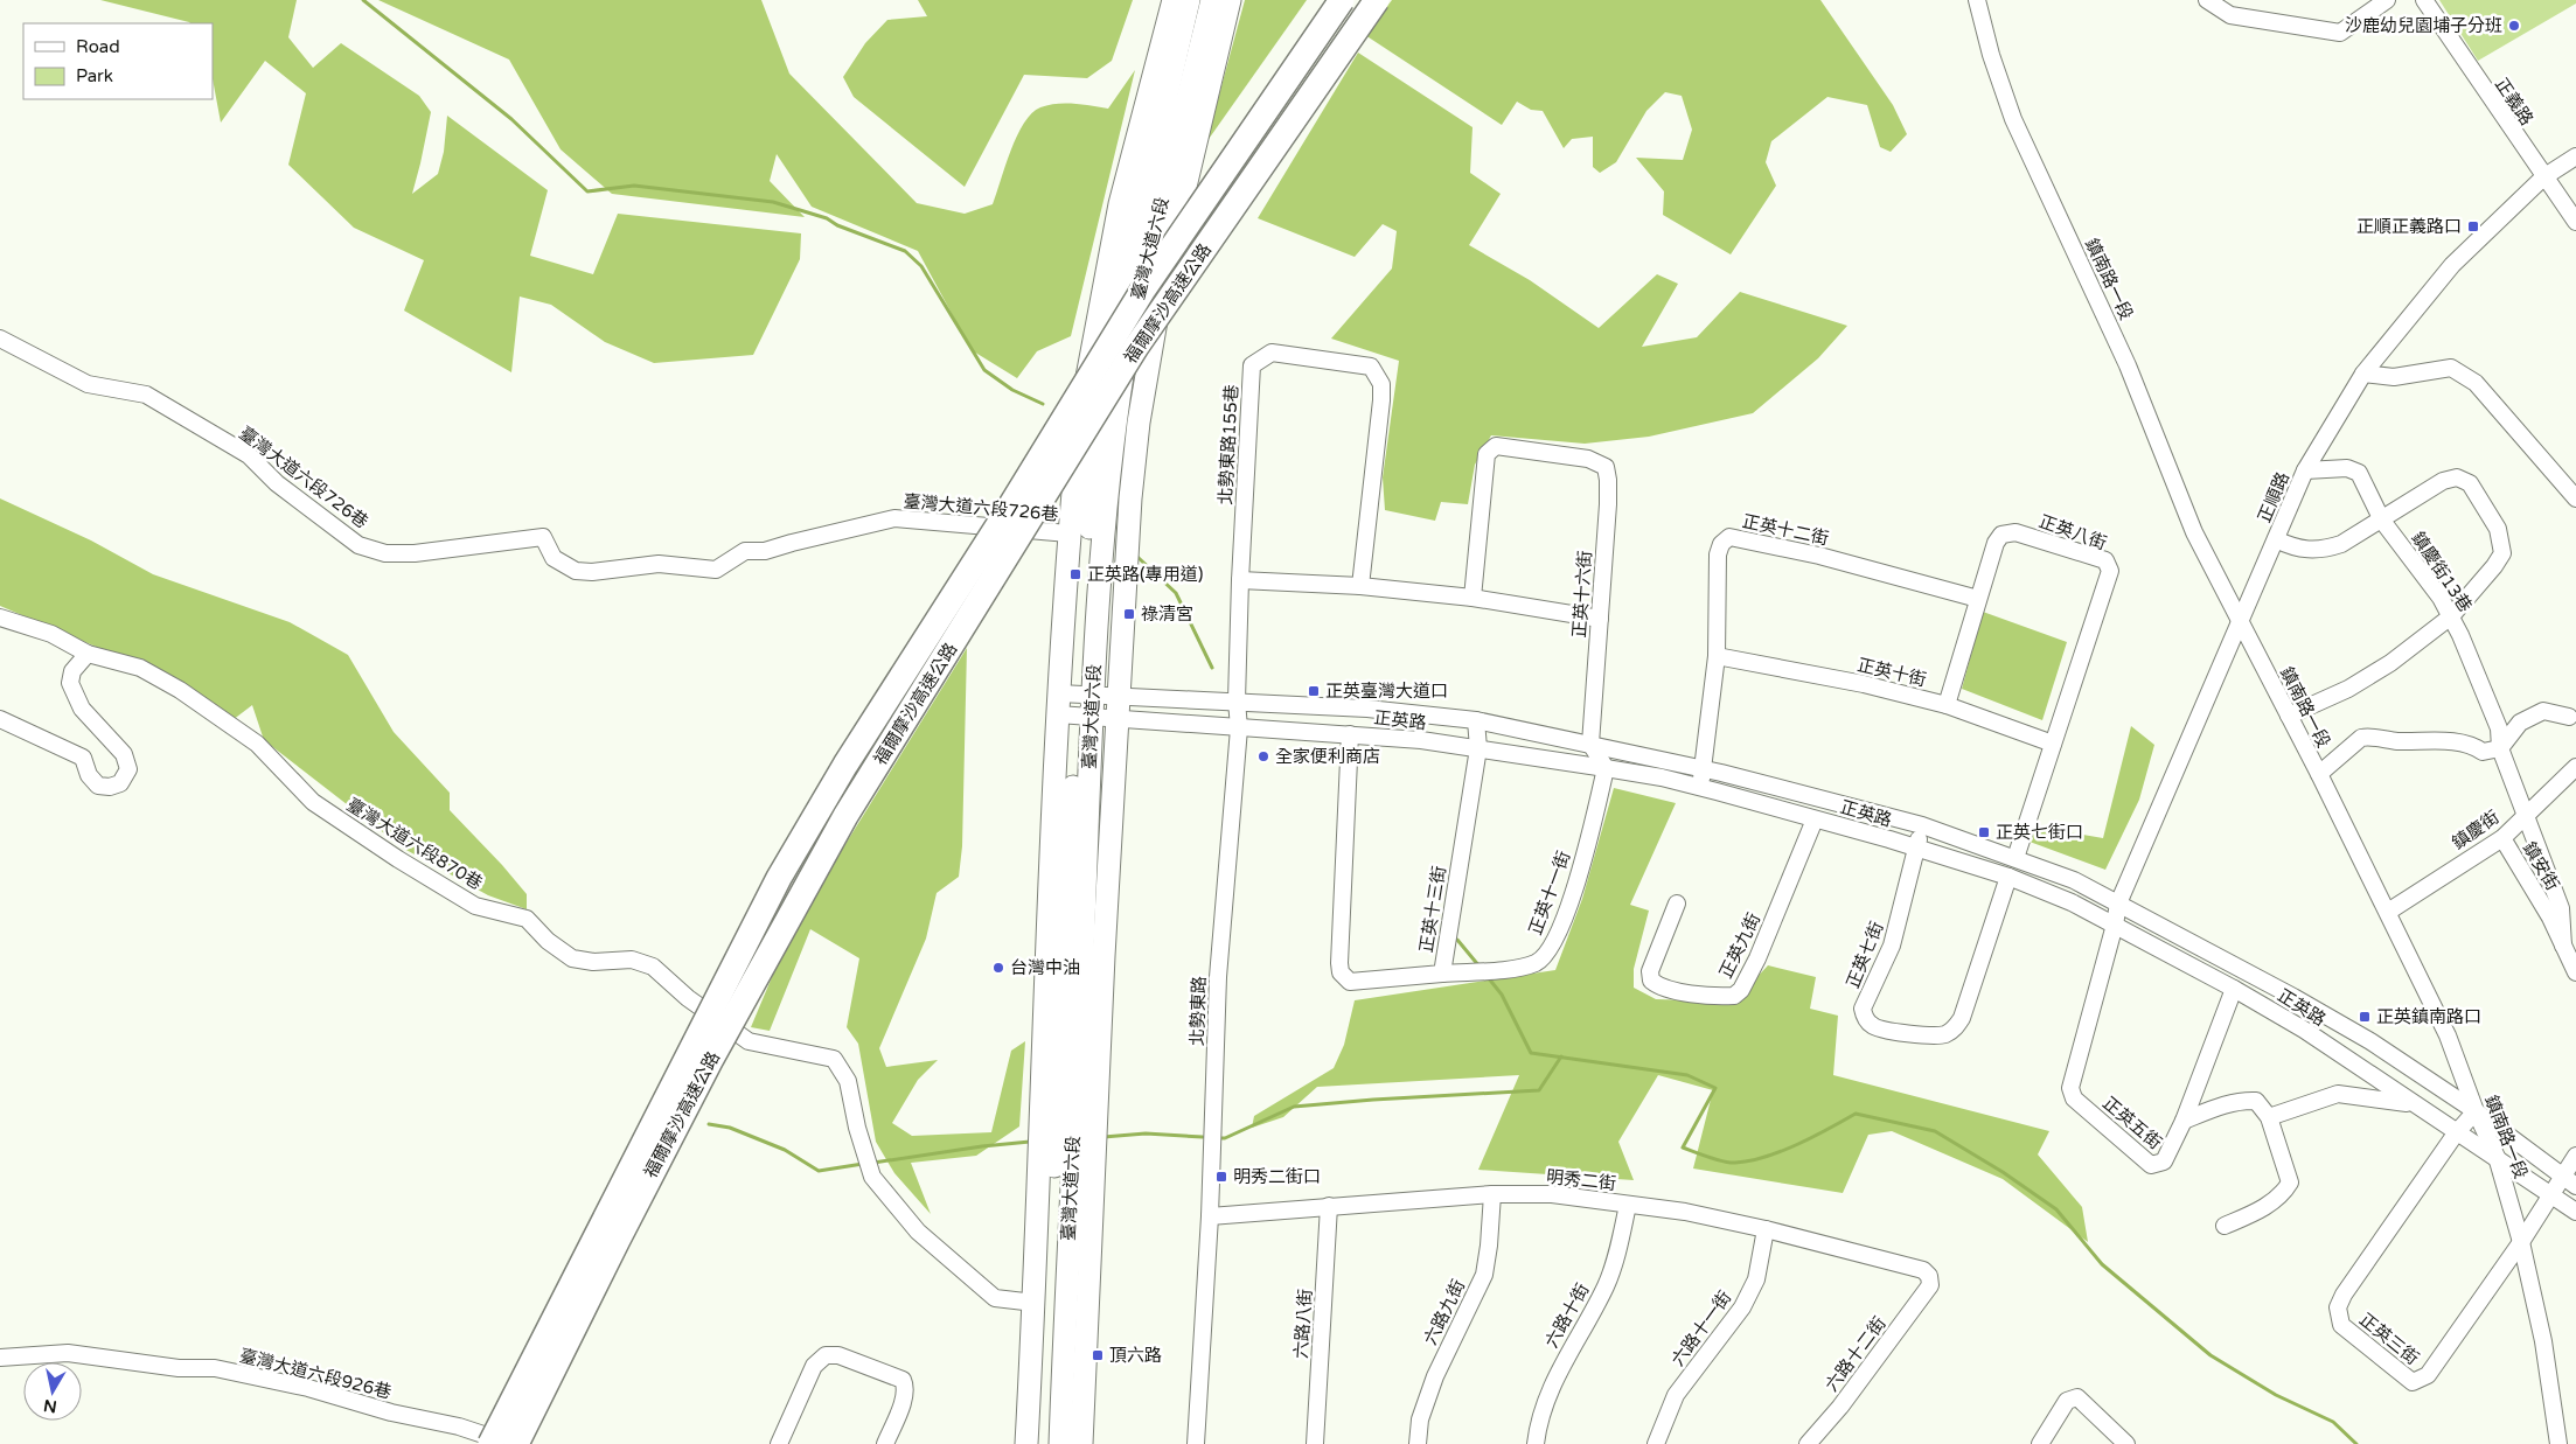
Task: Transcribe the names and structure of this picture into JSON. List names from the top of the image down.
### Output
{
  "streets": {
    "highway": ["福爾摩沙高速公路"],
    "main road": ["臺灣大道六段"],
    "street": [
      "正義路",
      "鎮南路一段",
      "北勢東路155巷",
      "臺灣大道六段726巷",
      "正順路",
      "正英十二街",
      "正英八街",
      "鎮慶街13巷",
      "正英十六街",
      "正英十街",
      "正英路",
      "鎮慶街",
      "臺灣大道六段870巷",
      "鎮安街",
      "正英十一街",
      "正英十三街",
      "正英九街",
      "正英七街",
      "北勢東路",
      "正英五街",
      "明秀二街",
      "六路九街",
      "六路十街",
      "六路八街",
      "六路十一街",
      "正英三街",
      "六路十二街",
      "臺灣大道六段926巷"
    ]
  },
  "crossings": [
    ["正義路", "正順路"],
    ["臺灣大道六段", "臺灣大道六段726巷"],
    ["臺灣大道六段", "正英路"],
    ["臺灣大道六段", "臺灣大道六段870巷"],
    ["鎮南路一段", "正順路"],
    ["鎮南路一段", "正英路"],
    ["鎮南路一段", "鎮慶街"],
    ["鎮南路一段", "正英三街"],
    ["福爾摩沙高速公路", "臺灣大道六段926巷"],
    ["北勢東路155巷", "北勢東路"],
    ["正順路", "鎮慶街13巷"],
    ["正順路", "正英路"],
    ["正順路", "正英五街"],
    ["正英十二街", "正英八街"],
    ["正英十二街", "正英十街"],
    ["正英十二街", "正英路"],
    ["正英八街", "正英十街"],
    ["正英八街", "正英路"],
    ["鎮慶街13巷", "鎮慶街"],
    ["鎮慶街13巷", "鎮安街"],
    ["正英十六街", "正英路"],
    ["正英路", "正英十一街"],
    ["正英路", "正英十三街"],
    ["正英路", "正英九街"],
    ["正英路", "正英七街"],
    ["正英路", "北勢東路"],
    ["正英路", "正英五街"],
    ["正英路", "正英三街"],
    ["鎮慶街", "鎮安街"],
    ["正英十一街", "正英十三街"],
    ["北勢東路", "明秀二街"],
    ["明秀二街", "六路九街"],
    ["明秀二街", "六路十街"],
    ["明秀二街", "六路八街"],
    ["明秀二街", "六路十一街"],
    ["明秀二街", "六路十二街"]
  ],
  "places": {
    "other": ["沙鹿幼兒園埔子分班", "全家便利商店", "台灣中油"],
    "transit": [
      "正順正義路口",
      "正英路(專用道)",
      "祿清宮",
      "正英臺灣大道口",
      "正英七街口",
      "正英鎮南路口",
      "明秀二街口",
      "頂六路"
    ]
  },
  "legend": ["Road", "Park"],
  "north": "bottom"
}
